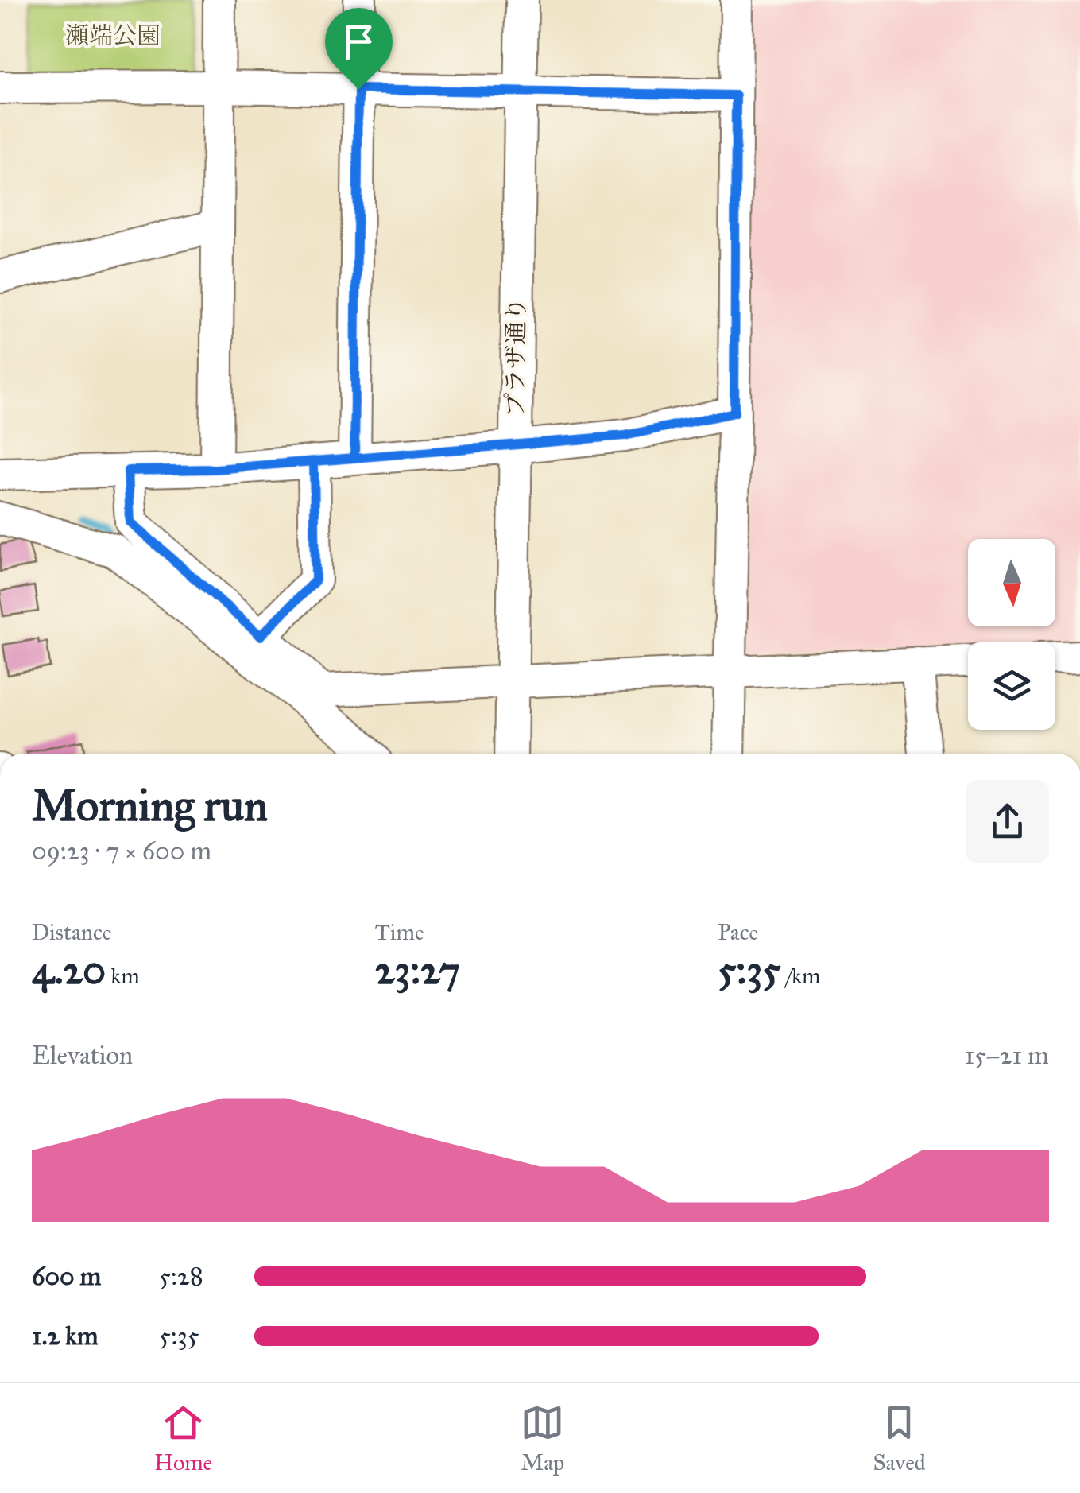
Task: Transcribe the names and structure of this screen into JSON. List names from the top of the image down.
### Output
{
  "streets": {
    "street": ["プラザ通り"]
  },
  "parks": ["瀬端公園"],
  "north": "bottom",
  "page": {
    "heading": ["Morning run", "09:23 · 7 × 600 m"],
    "stats": [
      ["Distance", "4.20 km"],
      ["Time", "23:27"],
      ["Pace", "5:35 /km"]
    ],
    "chart": ["Elevation", "15–21 m"],
    "list": [
      {
        "name": "600 m",
        "note": "5:28"
      },
      {
        "name": "1.2 km",
        "note": "5:35"
      }
    ],
    "tabs": ["Home", "Map", "Saved"]
  }
}
